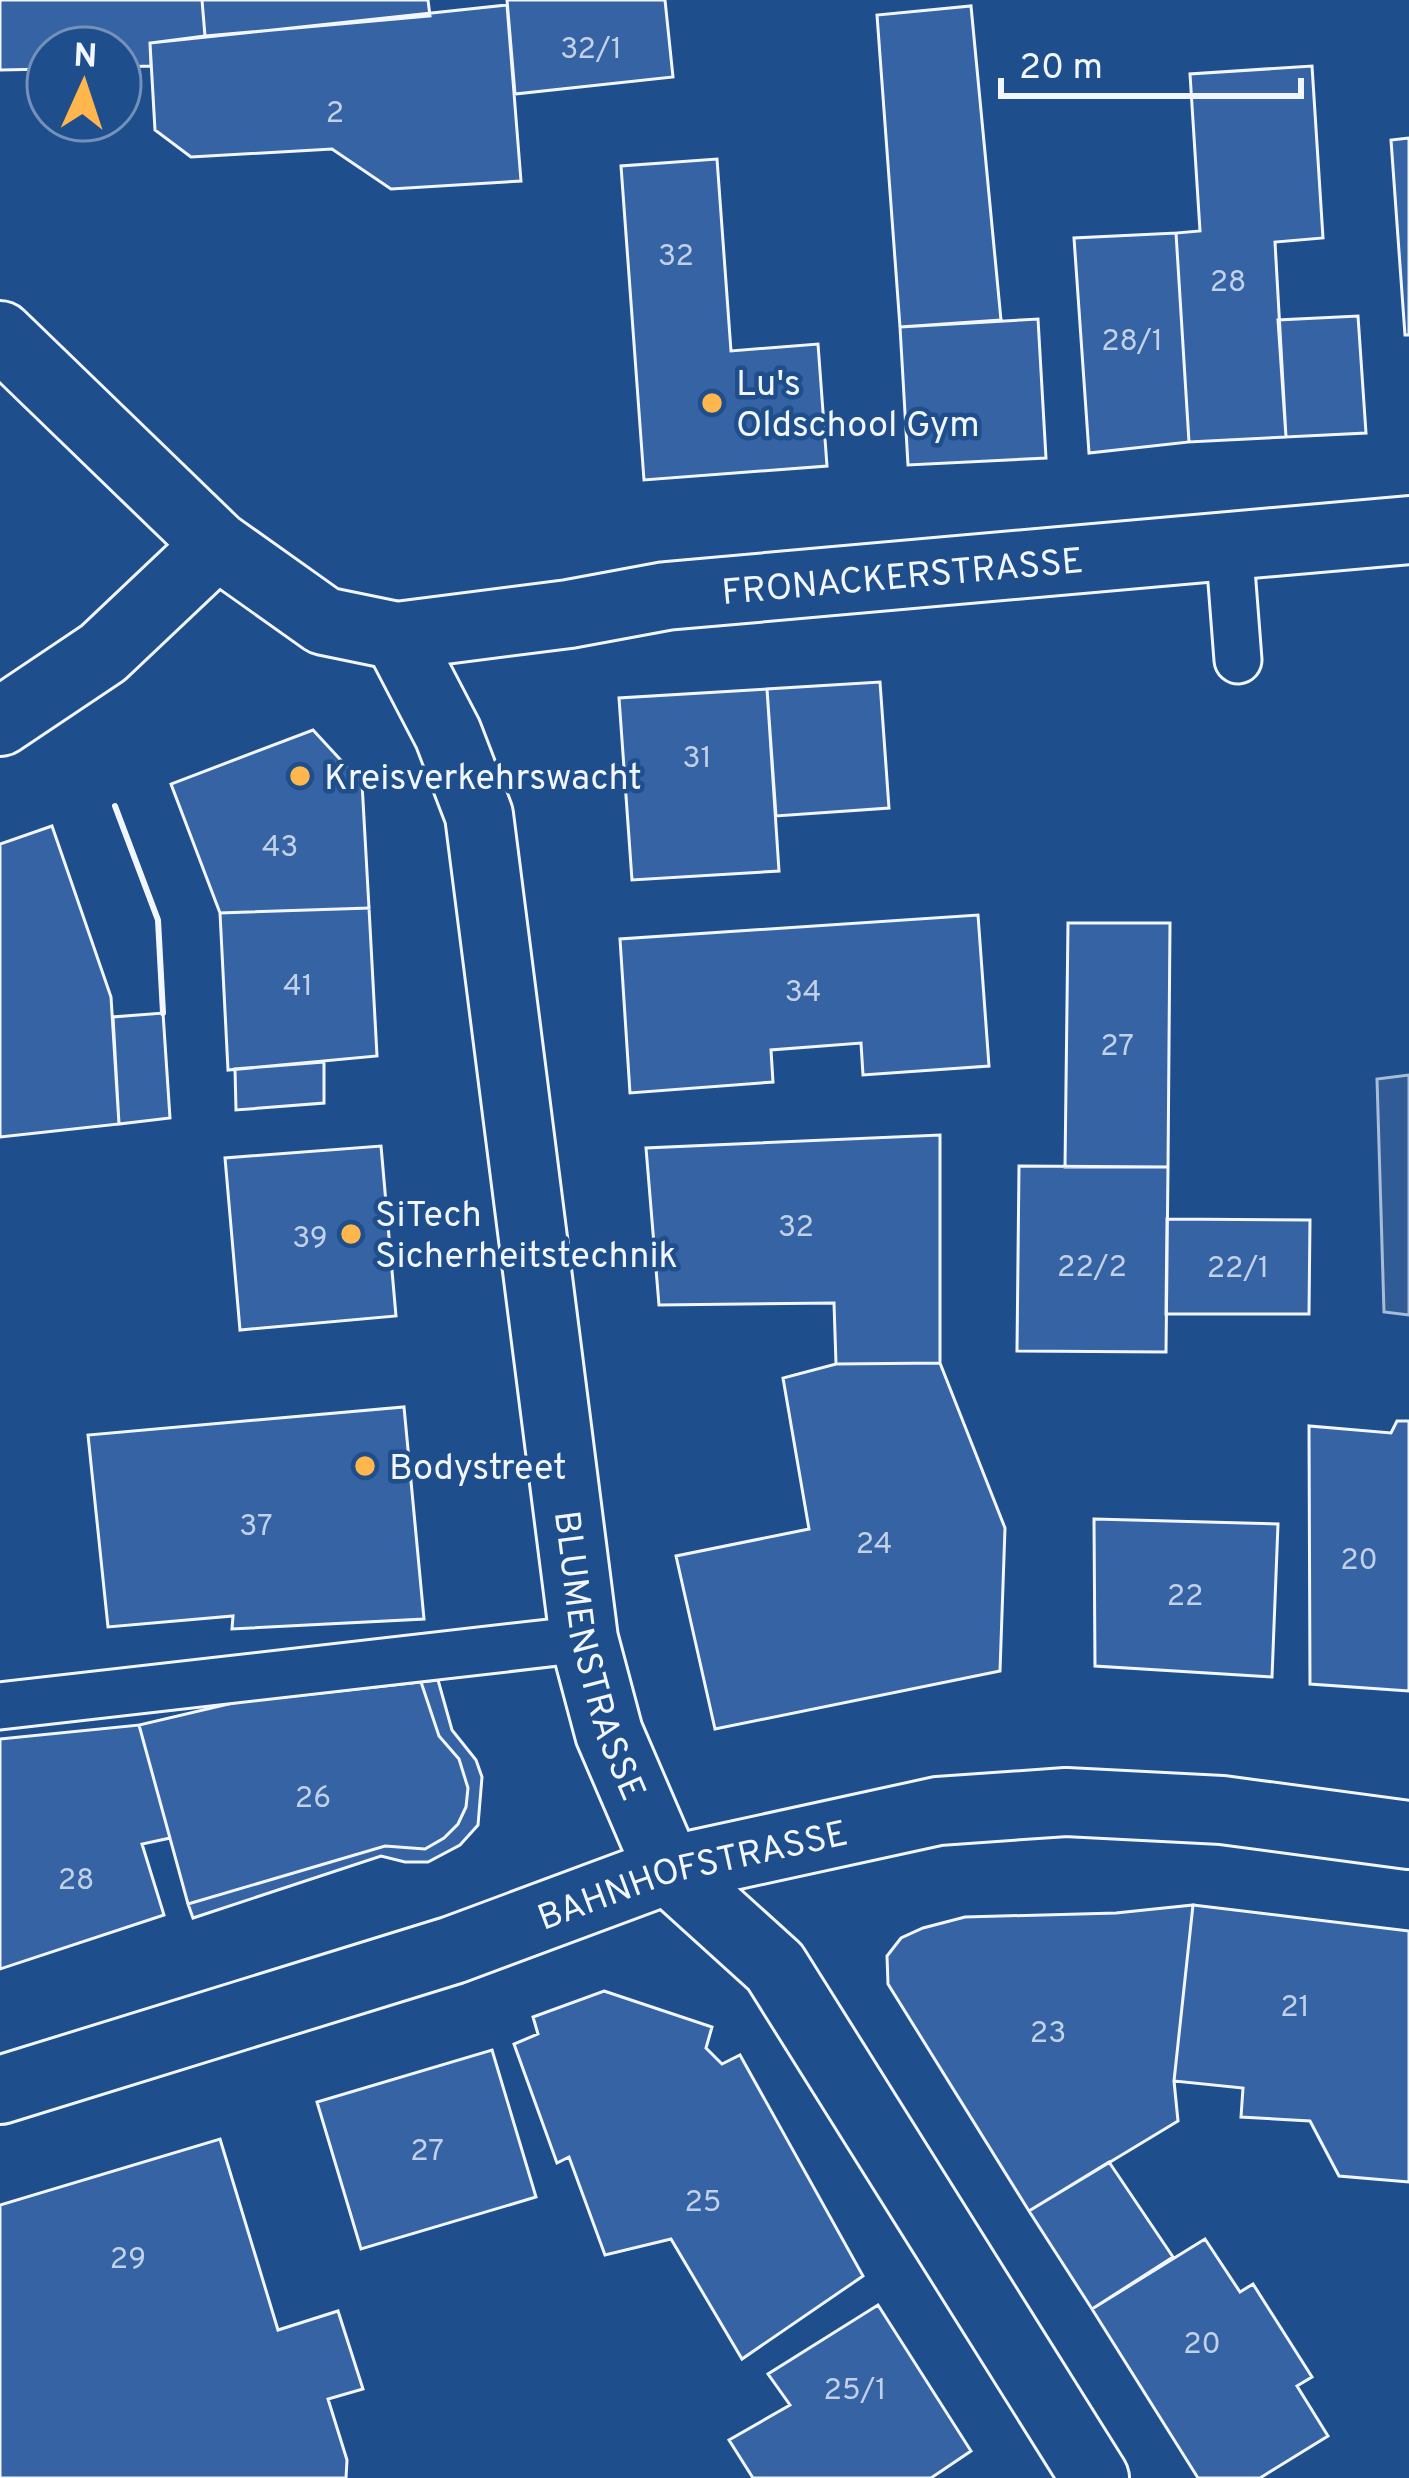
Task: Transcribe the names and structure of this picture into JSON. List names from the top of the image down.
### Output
{
  "streets": {
    "street": ["FRONACKERSTRASSE", "BLUMENSTRASSE", "BAHNHOFSTRASSE"]
  },
  "crossings": [
    ["FRONACKERSTRASSE", "BLUMENSTRASSE"],
    ["BLUMENSTRASSE", "BAHNHOFSTRASSE"]
  ],
  "places": [
    "Lu's Oldschool Gym",
    "Kreisverkehrswacht",
    "SiTech Sicherheitstechnik",
    "Bodystreet"
  ],
  "house_numbers": [
    "32/1",
    "2",
    "32",
    "28",
    "28/1",
    "31",
    "43",
    "41",
    "34",
    "27",
    "32",
    "39",
    "22/2",
    "22/1",
    "37",
    "24",
    "20",
    "22",
    "26",
    "28",
    "21",
    "23",
    "27",
    "25",
    "29",
    "20",
    "25/1"
  ],
  "scale_bar": "20 m",
  "north": "top"
}
